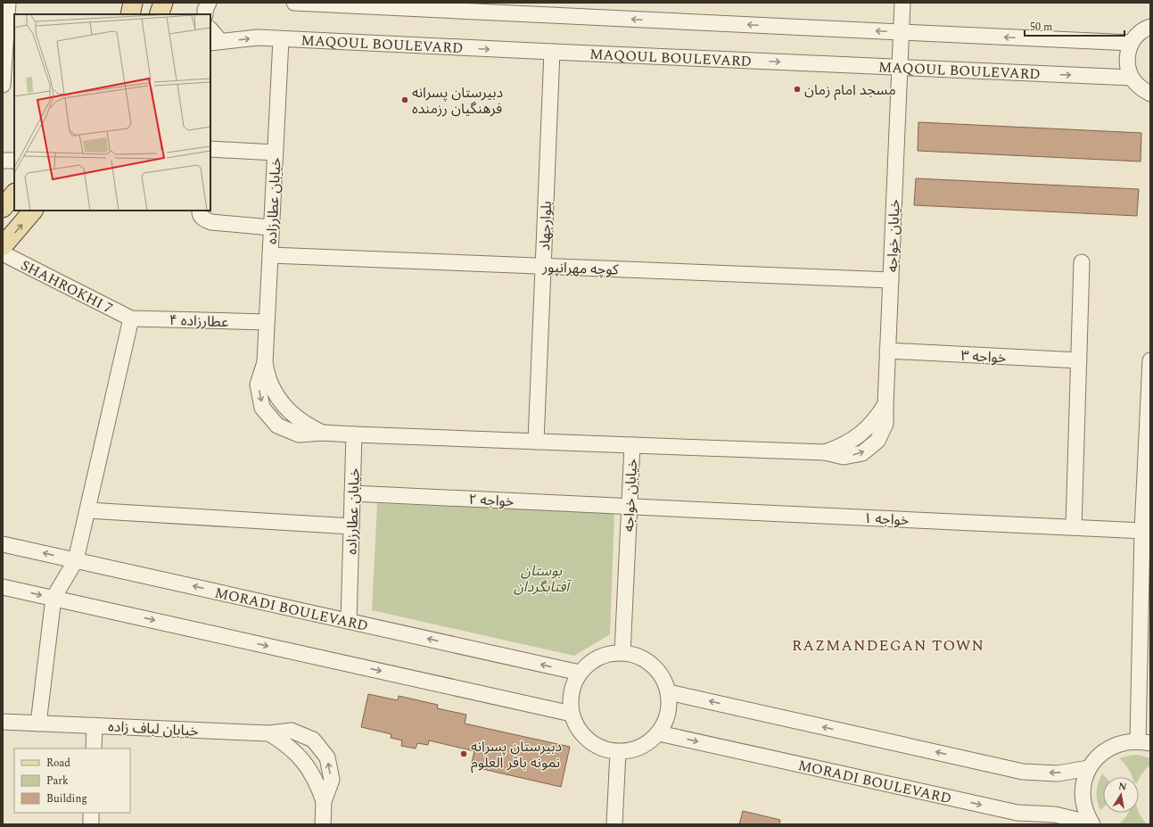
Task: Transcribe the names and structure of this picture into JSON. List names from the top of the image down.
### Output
{
  "streets": {
    "street": [
      "MAQOUL BOULEVARD",
      "خیابان عطارزاده",
      "بلوارجهاد",
      "خیابان خواجه",
      "کوچه مهرانپور",
      "SHAHROKHI 7",
      "عطارزاده ۴",
      "خواجه ۳",
      "خواجه ۲",
      "خواجه ۱",
      "MORADI BOULEVARD",
      "خیابان لباف زاده"
    ]
  },
  "crossings": [
    ["MAQOUL BOULEVARD", "خیابان عطارزاده"],
    ["MAQOUL BOULEVARD", "بلوارجهاد"],
    ["MAQOUL BOULEVARD", "خیابان خواجه"],
    ["خیابان عطارزاده", "کوچه مهرانپور"],
    ["خیابان عطارزاده", "عطارزاده ۴"],
    ["خیابان عطارزاده", "خواجه ۲"],
    ["خیابان عطارزاده", "MORADI BOULEVARD"],
    ["بلوارجهاد", "کوچه مهرانپور"],
    ["خیابان خواجه", "کوچه مهرانپور"],
    ["خیابان خواجه", "خواجه ۳"],
    ["خیابان خواجه", "خواجه ۲"],
    ["خیابان خواجه", "خواجه ۱"],
    ["خیابان خواجه", "MORADI BOULEVARD"],
    ["SHAHROKHI 7", "عطارزاده ۴"],
    ["خواجه ۲", "خواجه ۱"]
  ],
  "districts": ["RAZMANDEGAN TOWN"],
  "parks": ["بوستان آفتابگردان"],
  "places": ["مسجد امام زمان", "دبیرستان پسرانه فرهنگیان رزمنده", "دبیرستان پسرانه نمونه باقر العلوم"],
  "legend": ["Road", "Park", "Building"],
  "scale_bar": "50 m",
  "north": "top"
}
